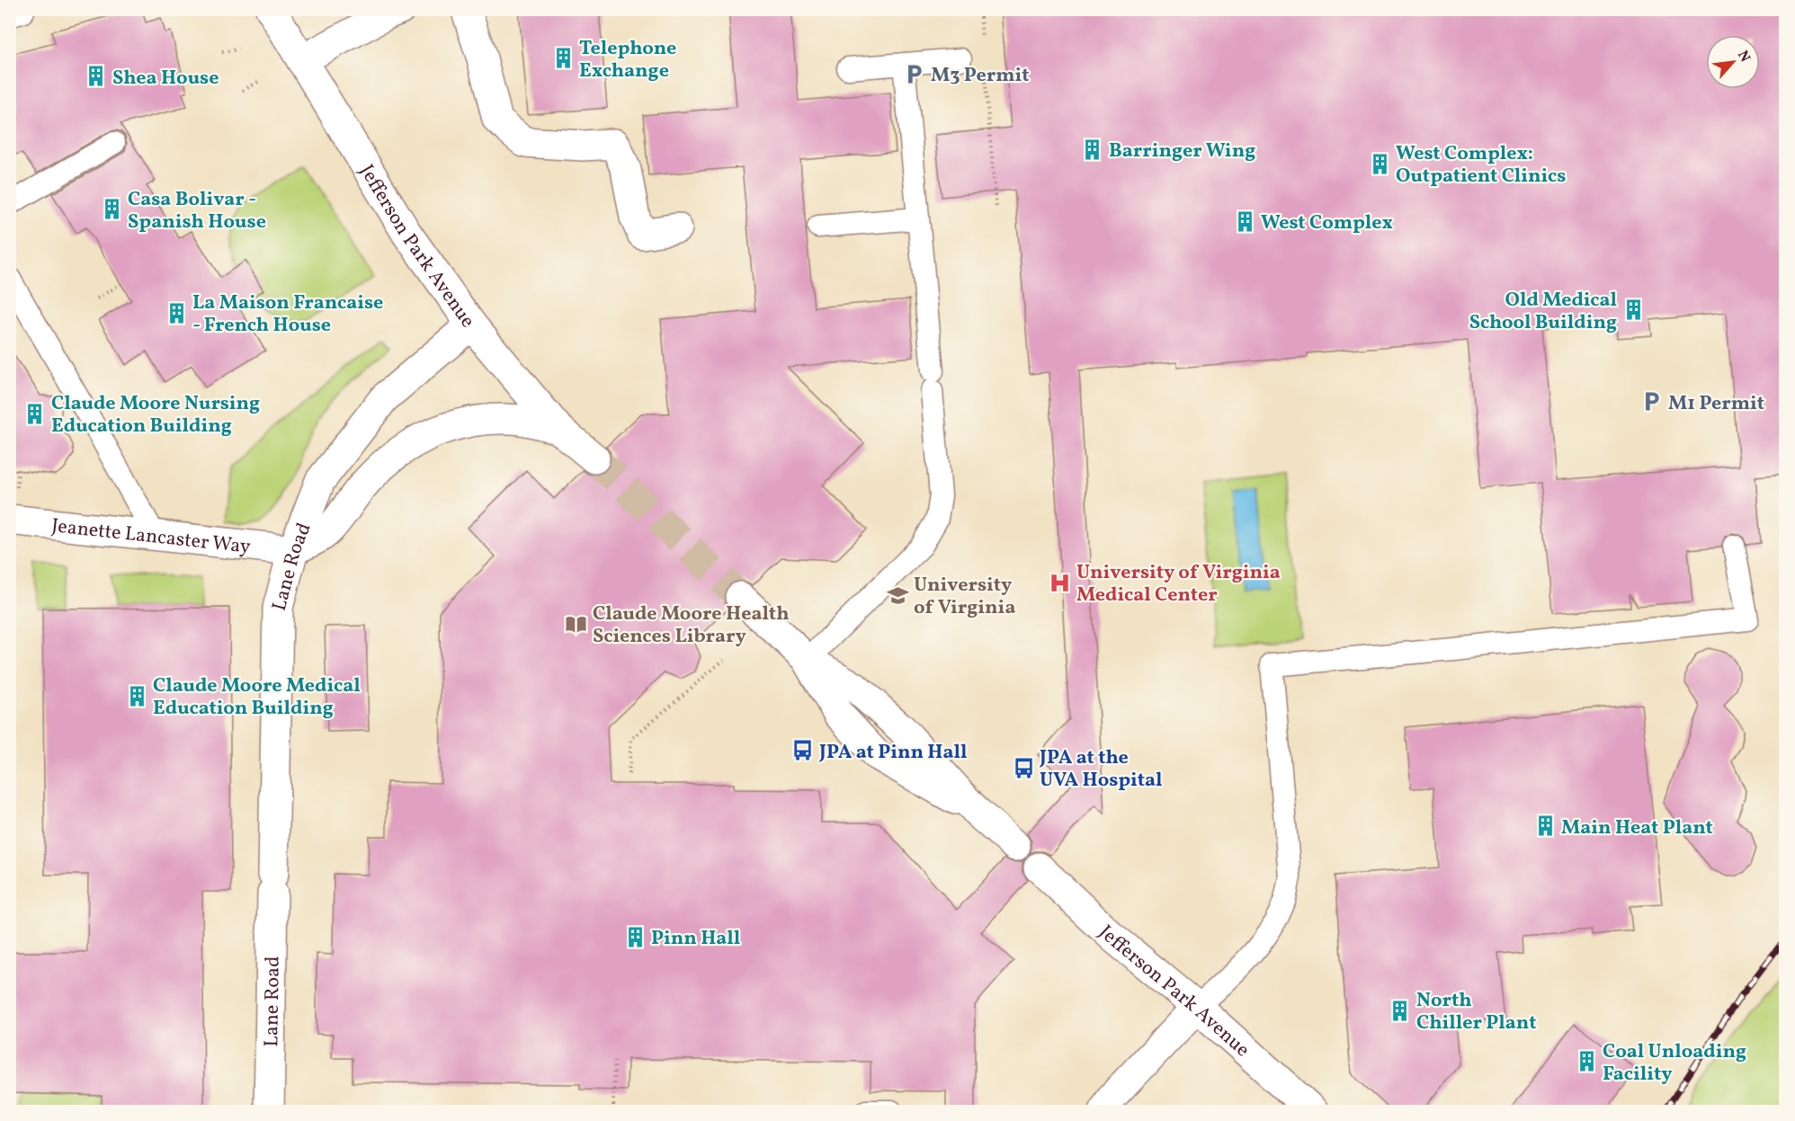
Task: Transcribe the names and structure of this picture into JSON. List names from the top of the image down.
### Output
{
  "streets": {
    "street": ["Jefferson Park Avenue", "Jeanette Lancaster Way", "Lane Road"]
  },
  "crossings": [
    ["Jefferson Park Avenue", "Lane Road"],
    ["Jeanette Lancaster Way", "Lane Road"]
  ],
  "places": {
    "building": [
      "Telephone Exchange",
      "Shea House",
      "Barringer Wing",
      "West Complex: Outpatient Clinics",
      "Casa Bolivar - Spanish House",
      "West Complex",
      "Old Medical School Building",
      "La Maison Francaise - French House",
      "Claude Moore Nursing Education Building",
      "Claude Moore Medical Education Building",
      "Main Heat Plant",
      "Pinn Hall",
      "North Chiller Plant",
      "Coal Unloading Facility"
    ],
    "parking": ["M3 Permit", "M1 Permit"],
    "hospital": ["University of Virginia Medical Center"],
    "school or university": ["University of Virginia"],
    "library": ["Claude Moore Health Sciences Library"],
    "bus stop": ["JPA at Pinn Hall", "JPA at the UVA Hospital"]
  },
  "north": "top right"
}
